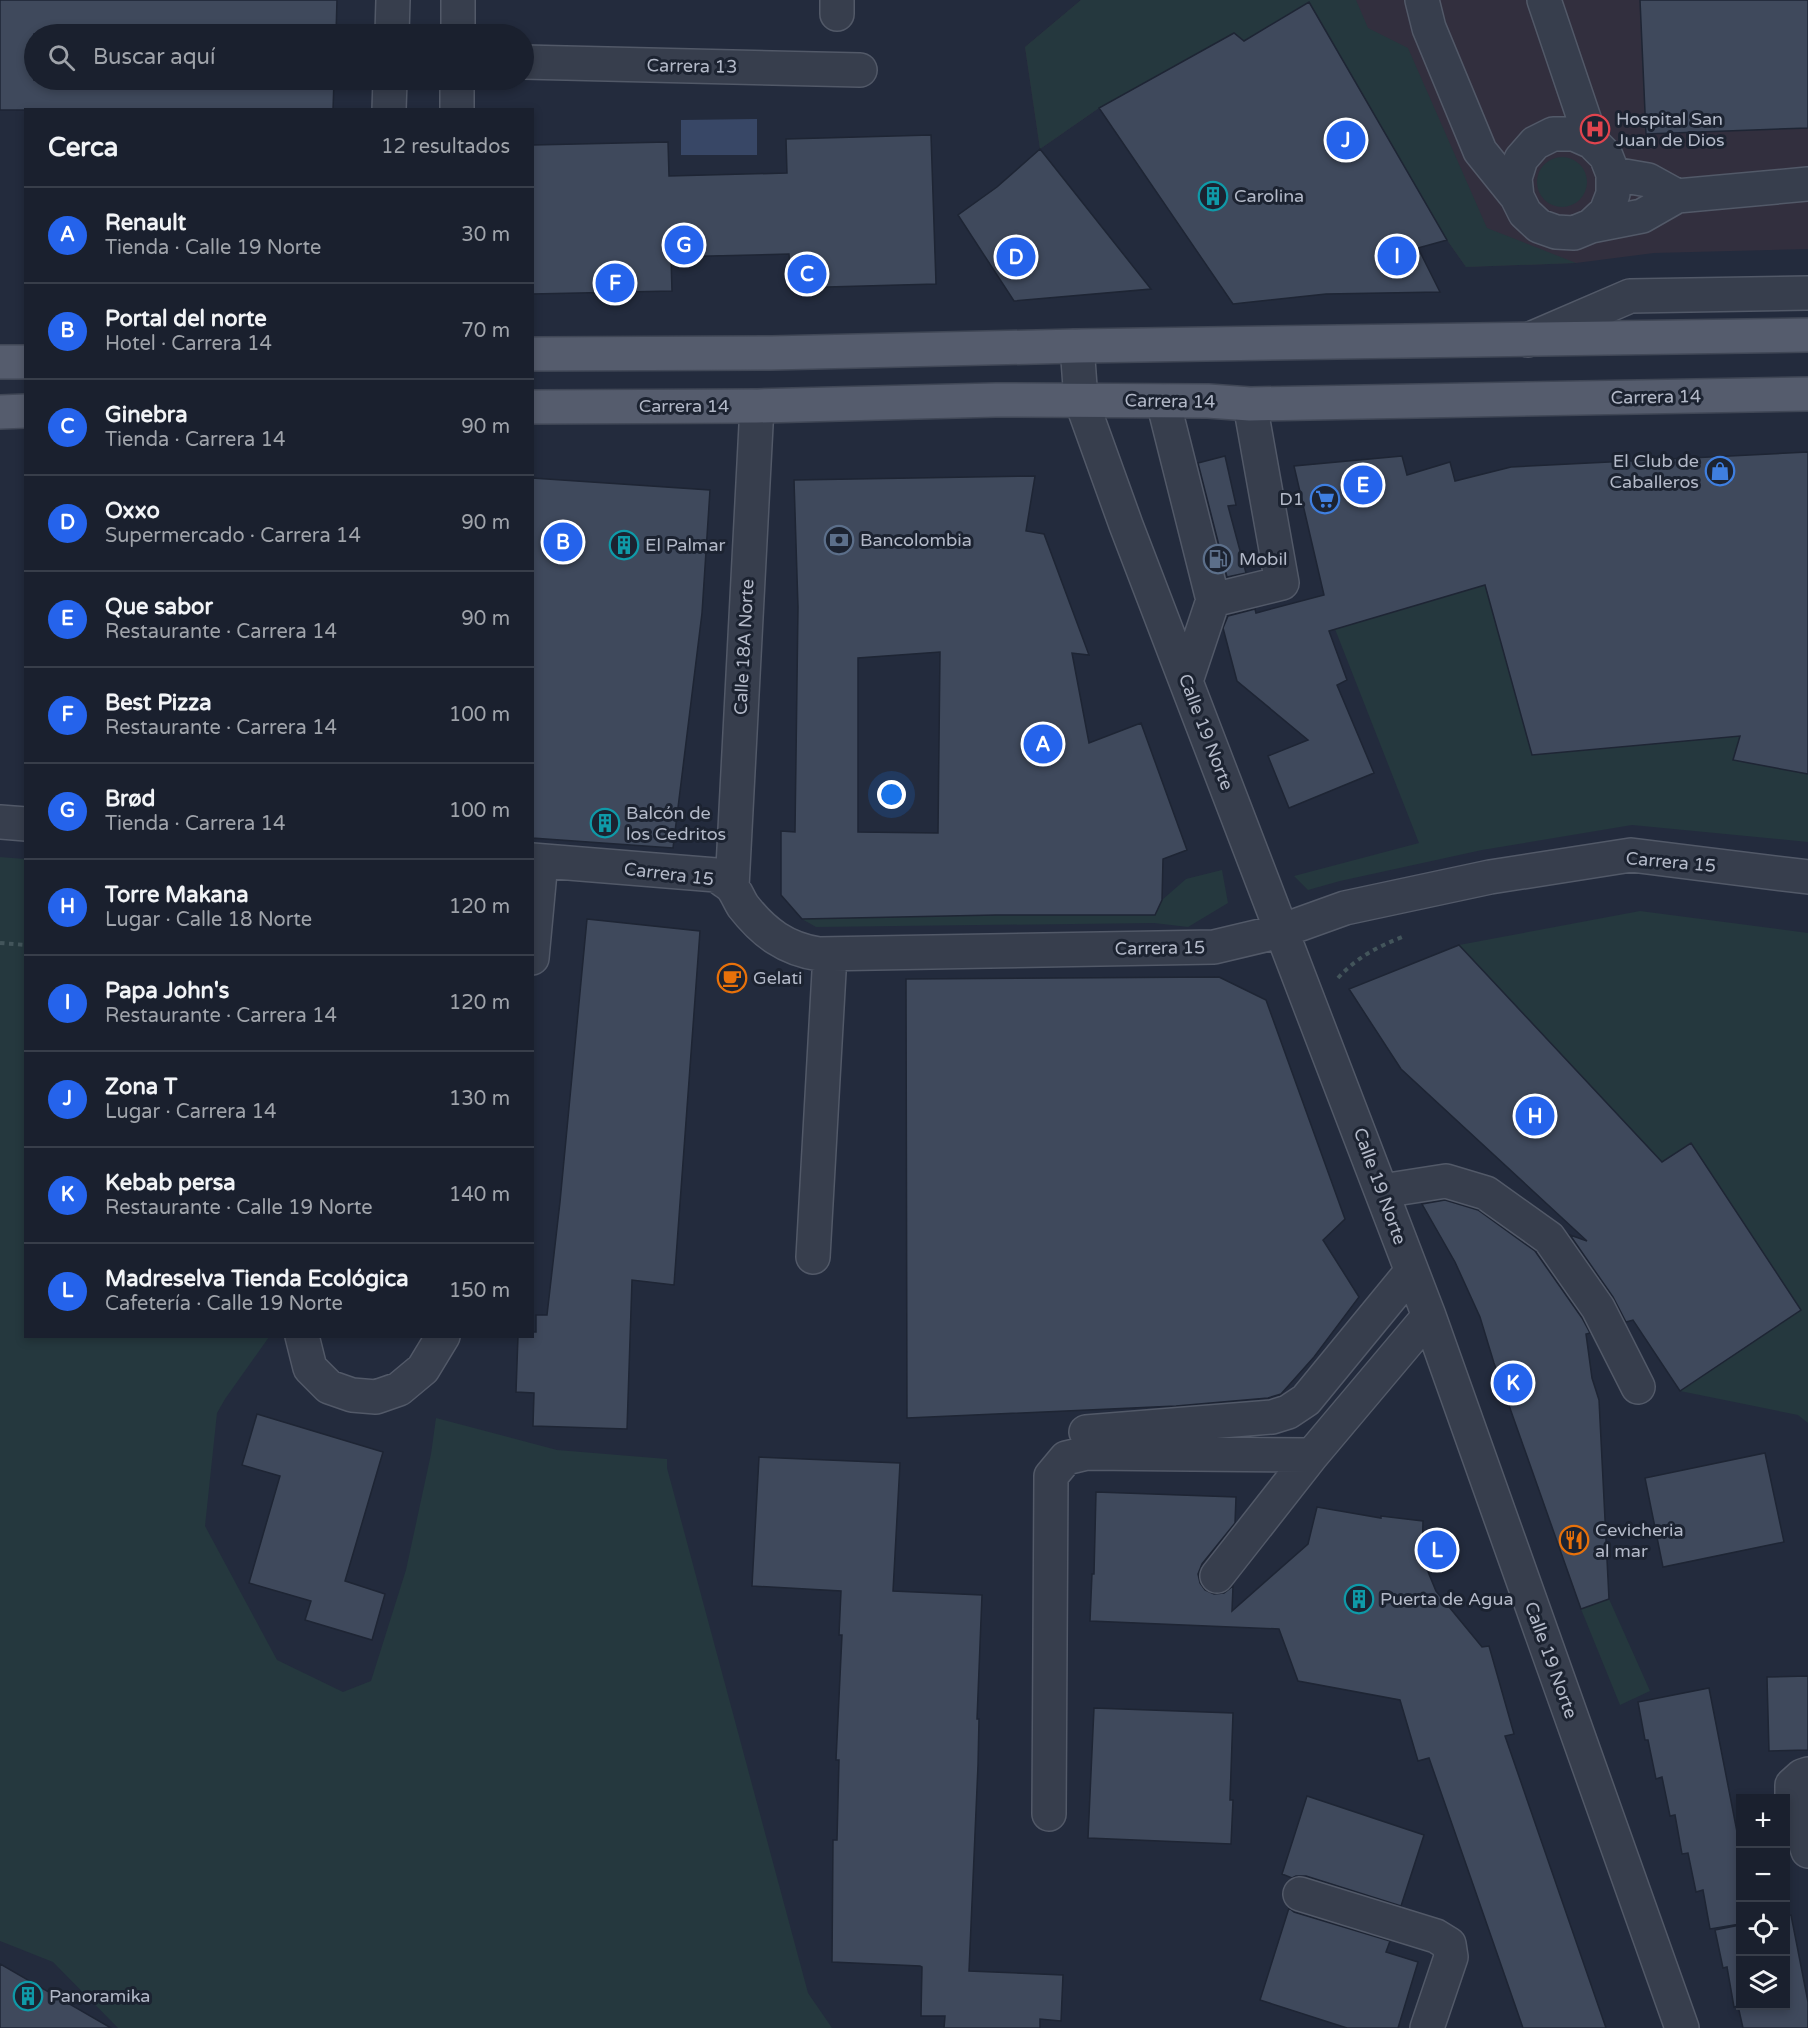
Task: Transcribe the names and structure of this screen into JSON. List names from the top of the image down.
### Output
{
  "streets": {
    "main road": ["Carrera 14"],
    "street": [
      "Carrera 13",
      "Calle 18A Norte",
      "Calle 19 Norte",
      "Carrera 15"
    ]
  },
  "crossings": [
    ["Carrera 14", "Calle 18A Norte"],
    ["Carrera 14", "Calle 19 Norte"],
    ["Calle 18A Norte", "Carrera 15"],
    ["Calle 19 Norte", "Carrera 15"]
  ],
  "places": {
    "hospital": ["Hospital San Juan de Dios"],
    "building": [
      "Carolina",
      "El Palmar",
      "Balcón de los Cedritos",
      "Puerta de Agua",
      "Panoramika"
    ],
    "shop": ["El Club de Caballeros"],
    "supermarket": ["D1"],
    "bank": ["Bancolombia"],
    "fuel station": ["Mobil"],
    "cafe": ["Gelati"],
    "restaurant": ["Cevicheria al mar"]
  },
  "page": {
    "search": "Buscar aquí",
    "heading": ["Cerca", "12 resultados"],
    "pins": [
      "J",
      "G",
      "I",
      "D",
      "C",
      "F",
      "E",
      "B",
      "A",
      "H",
      "K",
      "L"
    ],
    "list": [
      {
        "mark": "A",
        "name": "Renault",
        "note": "Tienda · Calle 19 Norte",
        "value": "30 m"
      },
      {
        "mark": "B",
        "name": "Portal del norte",
        "note": "Hotel · Carrera 14",
        "value": "70 m"
      },
      {
        "mark": "C",
        "name": "Ginebra",
        "note": "Tienda · Carrera 14",
        "value": "90 m"
      },
      {
        "mark": "D",
        "name": "Oxxo",
        "note": "Supermercado · Carrera 14",
        "value": "90 m"
      },
      {
        "mark": "E",
        "name": "Que sabor",
        "note": "Restaurante · Carrera 14",
        "value": "90 m"
      },
      {
        "mark": "F",
        "name": "Best Pizza",
        "note": "Restaurante · Carrera 14",
        "value": "100 m"
      },
      {
        "mark": "G",
        "name": "Brød",
        "note": "Tienda · Carrera 14",
        "value": "100 m"
      },
      {
        "mark": "H",
        "name": "Torre Makana",
        "note": "Lugar · Calle 18 Norte",
        "value": "120 m"
      },
      {
        "mark": "I",
        "name": "Papa John's",
        "note": "Restaurante · Carrera 14",
        "value": "120 m"
      },
      {
        "mark": "J",
        "name": "Zona T",
        "note": "Lugar · Carrera 14",
        "value": "130 m"
      },
      {
        "mark": "K",
        "name": "Kebab persa",
        "note": "Restaurante · Calle 19 Norte",
        "value": "140 m"
      },
      {
        "mark": "L",
        "name": "Madreselva Tienda Ecológica",
        "note": "Cafetería · Calle 19 Norte",
        "value": "150 m"
      }
    ],
    "map_buttons": ["+", "−"]
  }
}
